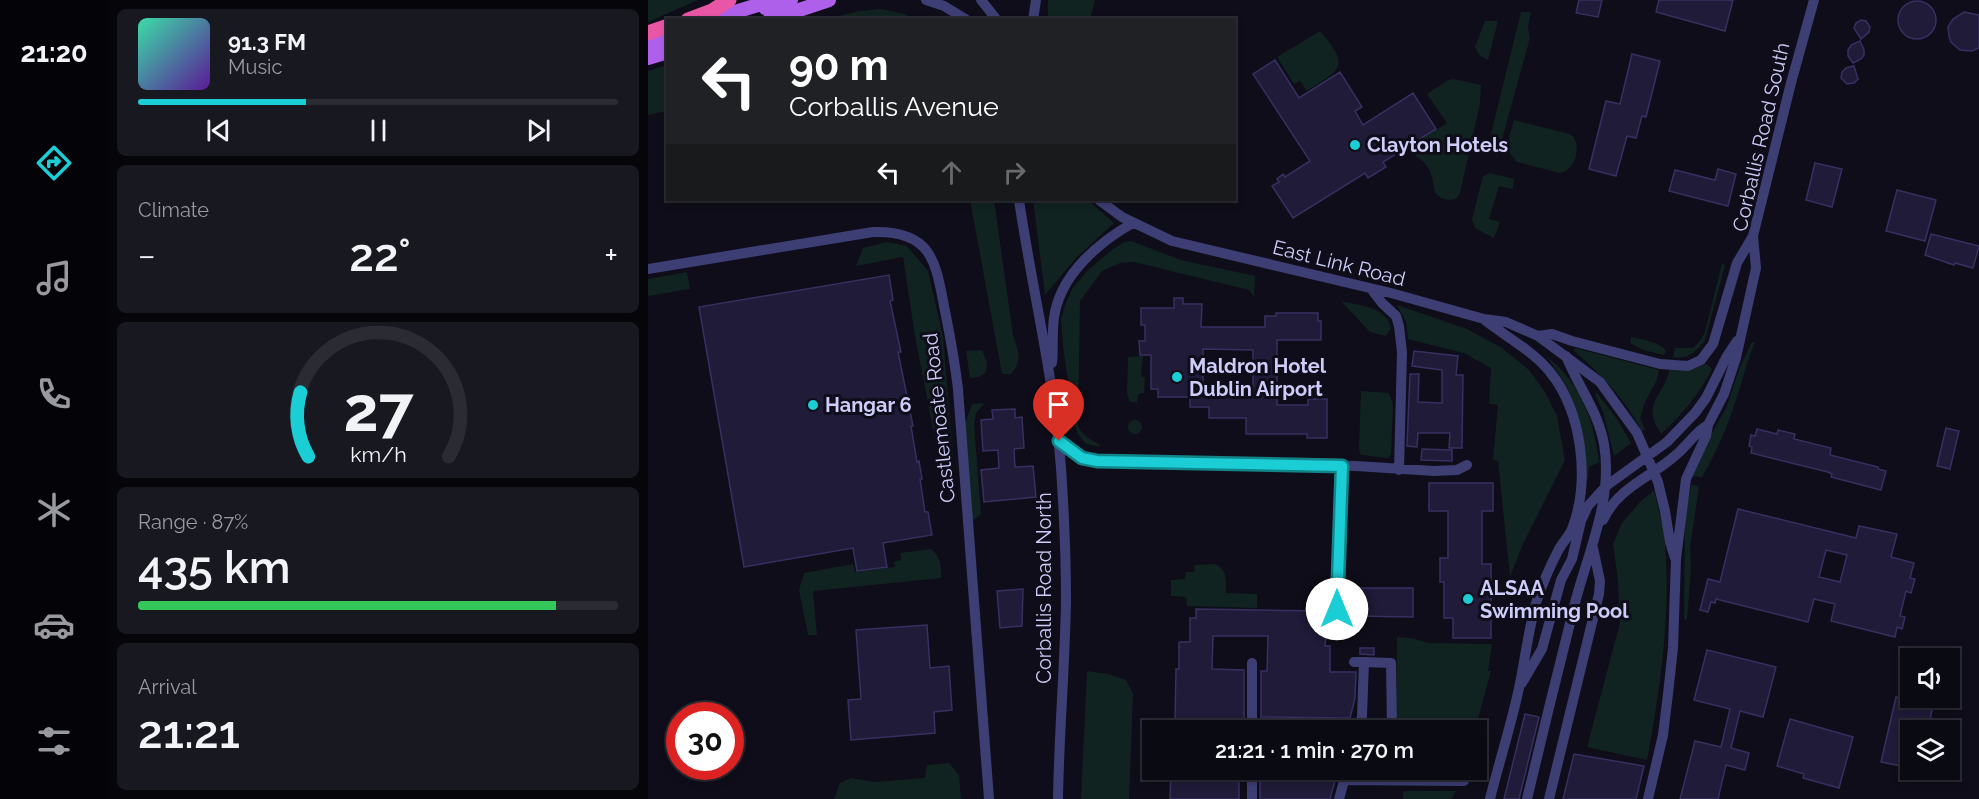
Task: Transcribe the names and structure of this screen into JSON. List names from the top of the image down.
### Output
{
  "streets": {
    "street": [
      "Corballis Road South",
      "East Link Road",
      "Castlemoate Road",
      "Corballis Road North"
    ]
  },
  "crossings": [
    ["Corballis Road South", "East Link Road"]
  ],
  "places": [
    "Clayton Hotels",
    "Maldron Hotel Dublin Airport",
    "Hangar 6",
    "ALSAA Swimming Pool"
  ],
  "page": {
    "tabs": "21:20",
    "song": ["91.3 FM", "Music"],
    "turn": ["90 m", "Corballis Avenue"],
    "tile": [
      "Climate",
      ["Range · 87%", "435 km"],
      ["Arrival", "21:21"]
    ],
    "heat": ["−", "22°", "+"],
    "limit": "30",
    "trip": "21:21 · 1 min · 270 m",
    "gauge": ["27", "km/h"]
  }
}
